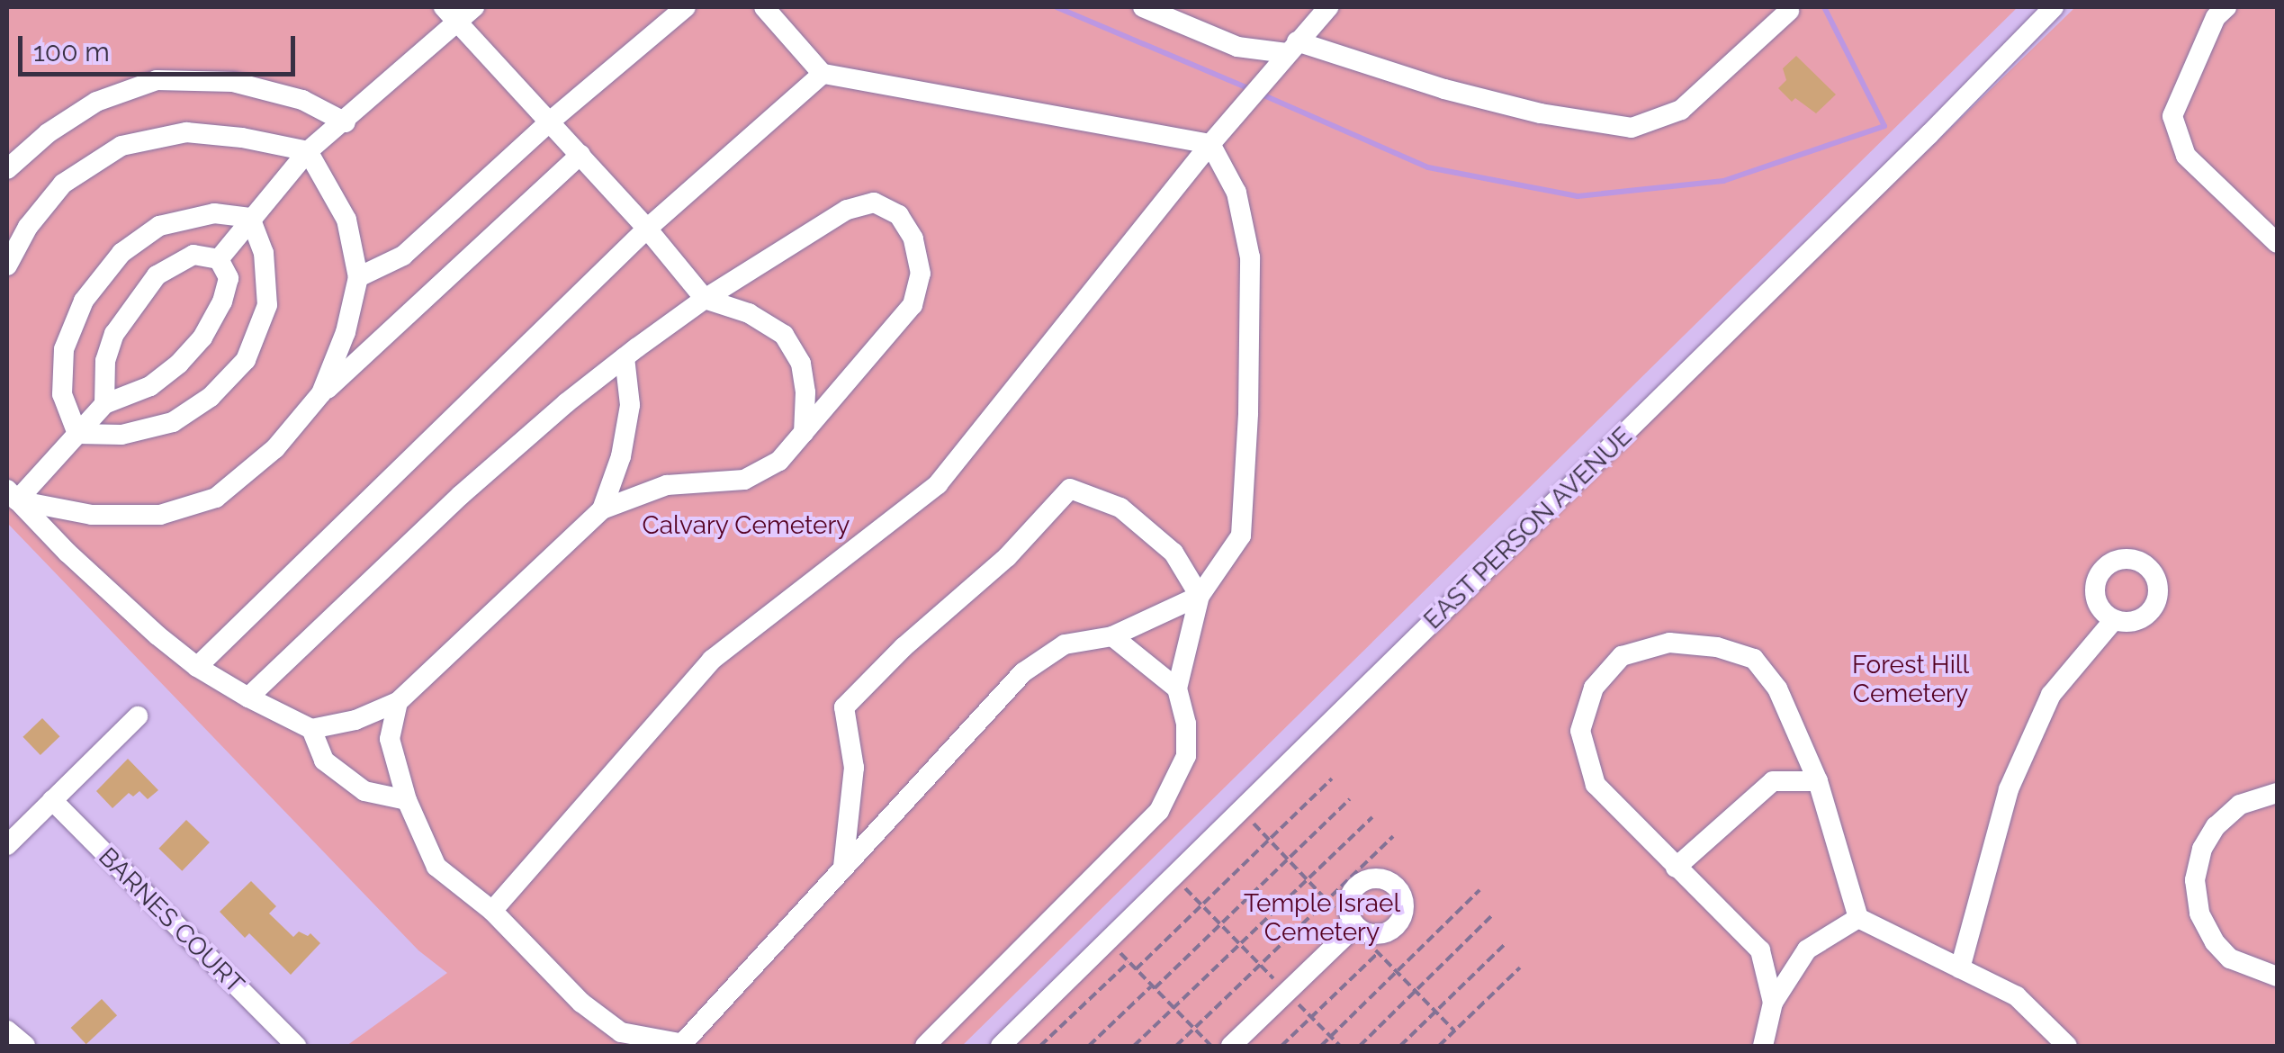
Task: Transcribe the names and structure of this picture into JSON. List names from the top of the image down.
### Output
{
  "streets": {
    "street": ["EAST PERSON AVENUE", "BARNES COURT"]
  },
  "parks": ["Calvary Cemetery", "Forest Hill Cemetery", "Temple Israel Cemetery"],
  "scale_bar": "100 m"
}
